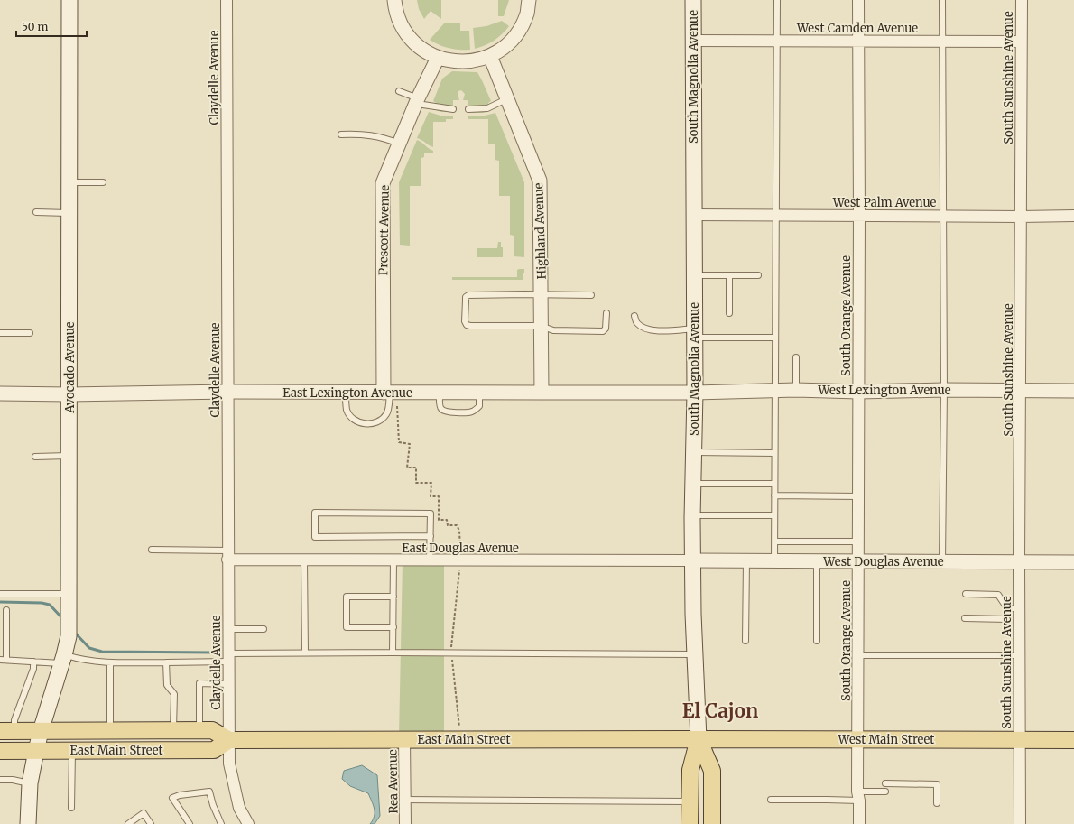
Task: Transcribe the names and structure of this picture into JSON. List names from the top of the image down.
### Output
{
  "streets": {
    "main road": [
      "South Magnolia Avenue",
      "Avocado Avenue",
      "East Main Street",
      "West Main Street"
    ],
    "street": [
      "West Camden Avenue",
      "Claydelle Avenue",
      "South Sunshine Avenue",
      "West Palm Avenue",
      "Prescott Avenue",
      "Highland Avenue",
      "South Orange Avenue",
      "West Lexington Avenue",
      "East Lexington Avenue",
      "East Douglas Avenue",
      "West Douglas Avenue",
      "Rea Avenue"
    ]
  },
  "crossings": [
    ["West Camden Avenue", "South Magnolia Avenue"],
    ["West Camden Avenue", "South Sunshine Avenue"],
    ["West Camden Avenue", "South Orange Avenue"],
    ["South Magnolia Avenue", "West Palm Avenue"],
    ["South Magnolia Avenue", "West Lexington Avenue"],
    ["South Magnolia Avenue", "East Lexington Avenue"],
    ["South Magnolia Avenue", "East Douglas Avenue"],
    ["South Magnolia Avenue", "West Douglas Avenue"],
    ["South Magnolia Avenue", "East Main Street"],
    ["South Magnolia Avenue", "West Main Street"],
    ["Claydelle Avenue", "East Lexington Avenue"],
    ["Claydelle Avenue", "East Douglas Avenue"],
    ["Claydelle Avenue", "East Main Street"],
    ["South Sunshine Avenue", "West Palm Avenue"],
    ["South Sunshine Avenue", "West Lexington Avenue"],
    ["South Sunshine Avenue", "West Douglas Avenue"],
    ["South Sunshine Avenue", "West Main Street"],
    ["West Palm Avenue", "South Orange Avenue"],
    ["Prescott Avenue", "East Lexington Avenue"],
    ["Highland Avenue", "East Lexington Avenue"],
    ["South Orange Avenue", "West Lexington Avenue"],
    ["South Orange Avenue", "West Douglas Avenue"],
    ["South Orange Avenue", "West Main Street"],
    ["Avocado Avenue", "East Lexington Avenue"],
    ["Avocado Avenue", "East Main Street"],
    ["West Lexington Avenue", "East Lexington Avenue"],
    ["East Douglas Avenue", "West Douglas Avenue"],
    ["East Main Street", "West Main Street"],
    ["East Main Street", "Rea Avenue"]
  ],
  "districts": ["El Cajon"],
  "scale_bar": "50 m"
}
